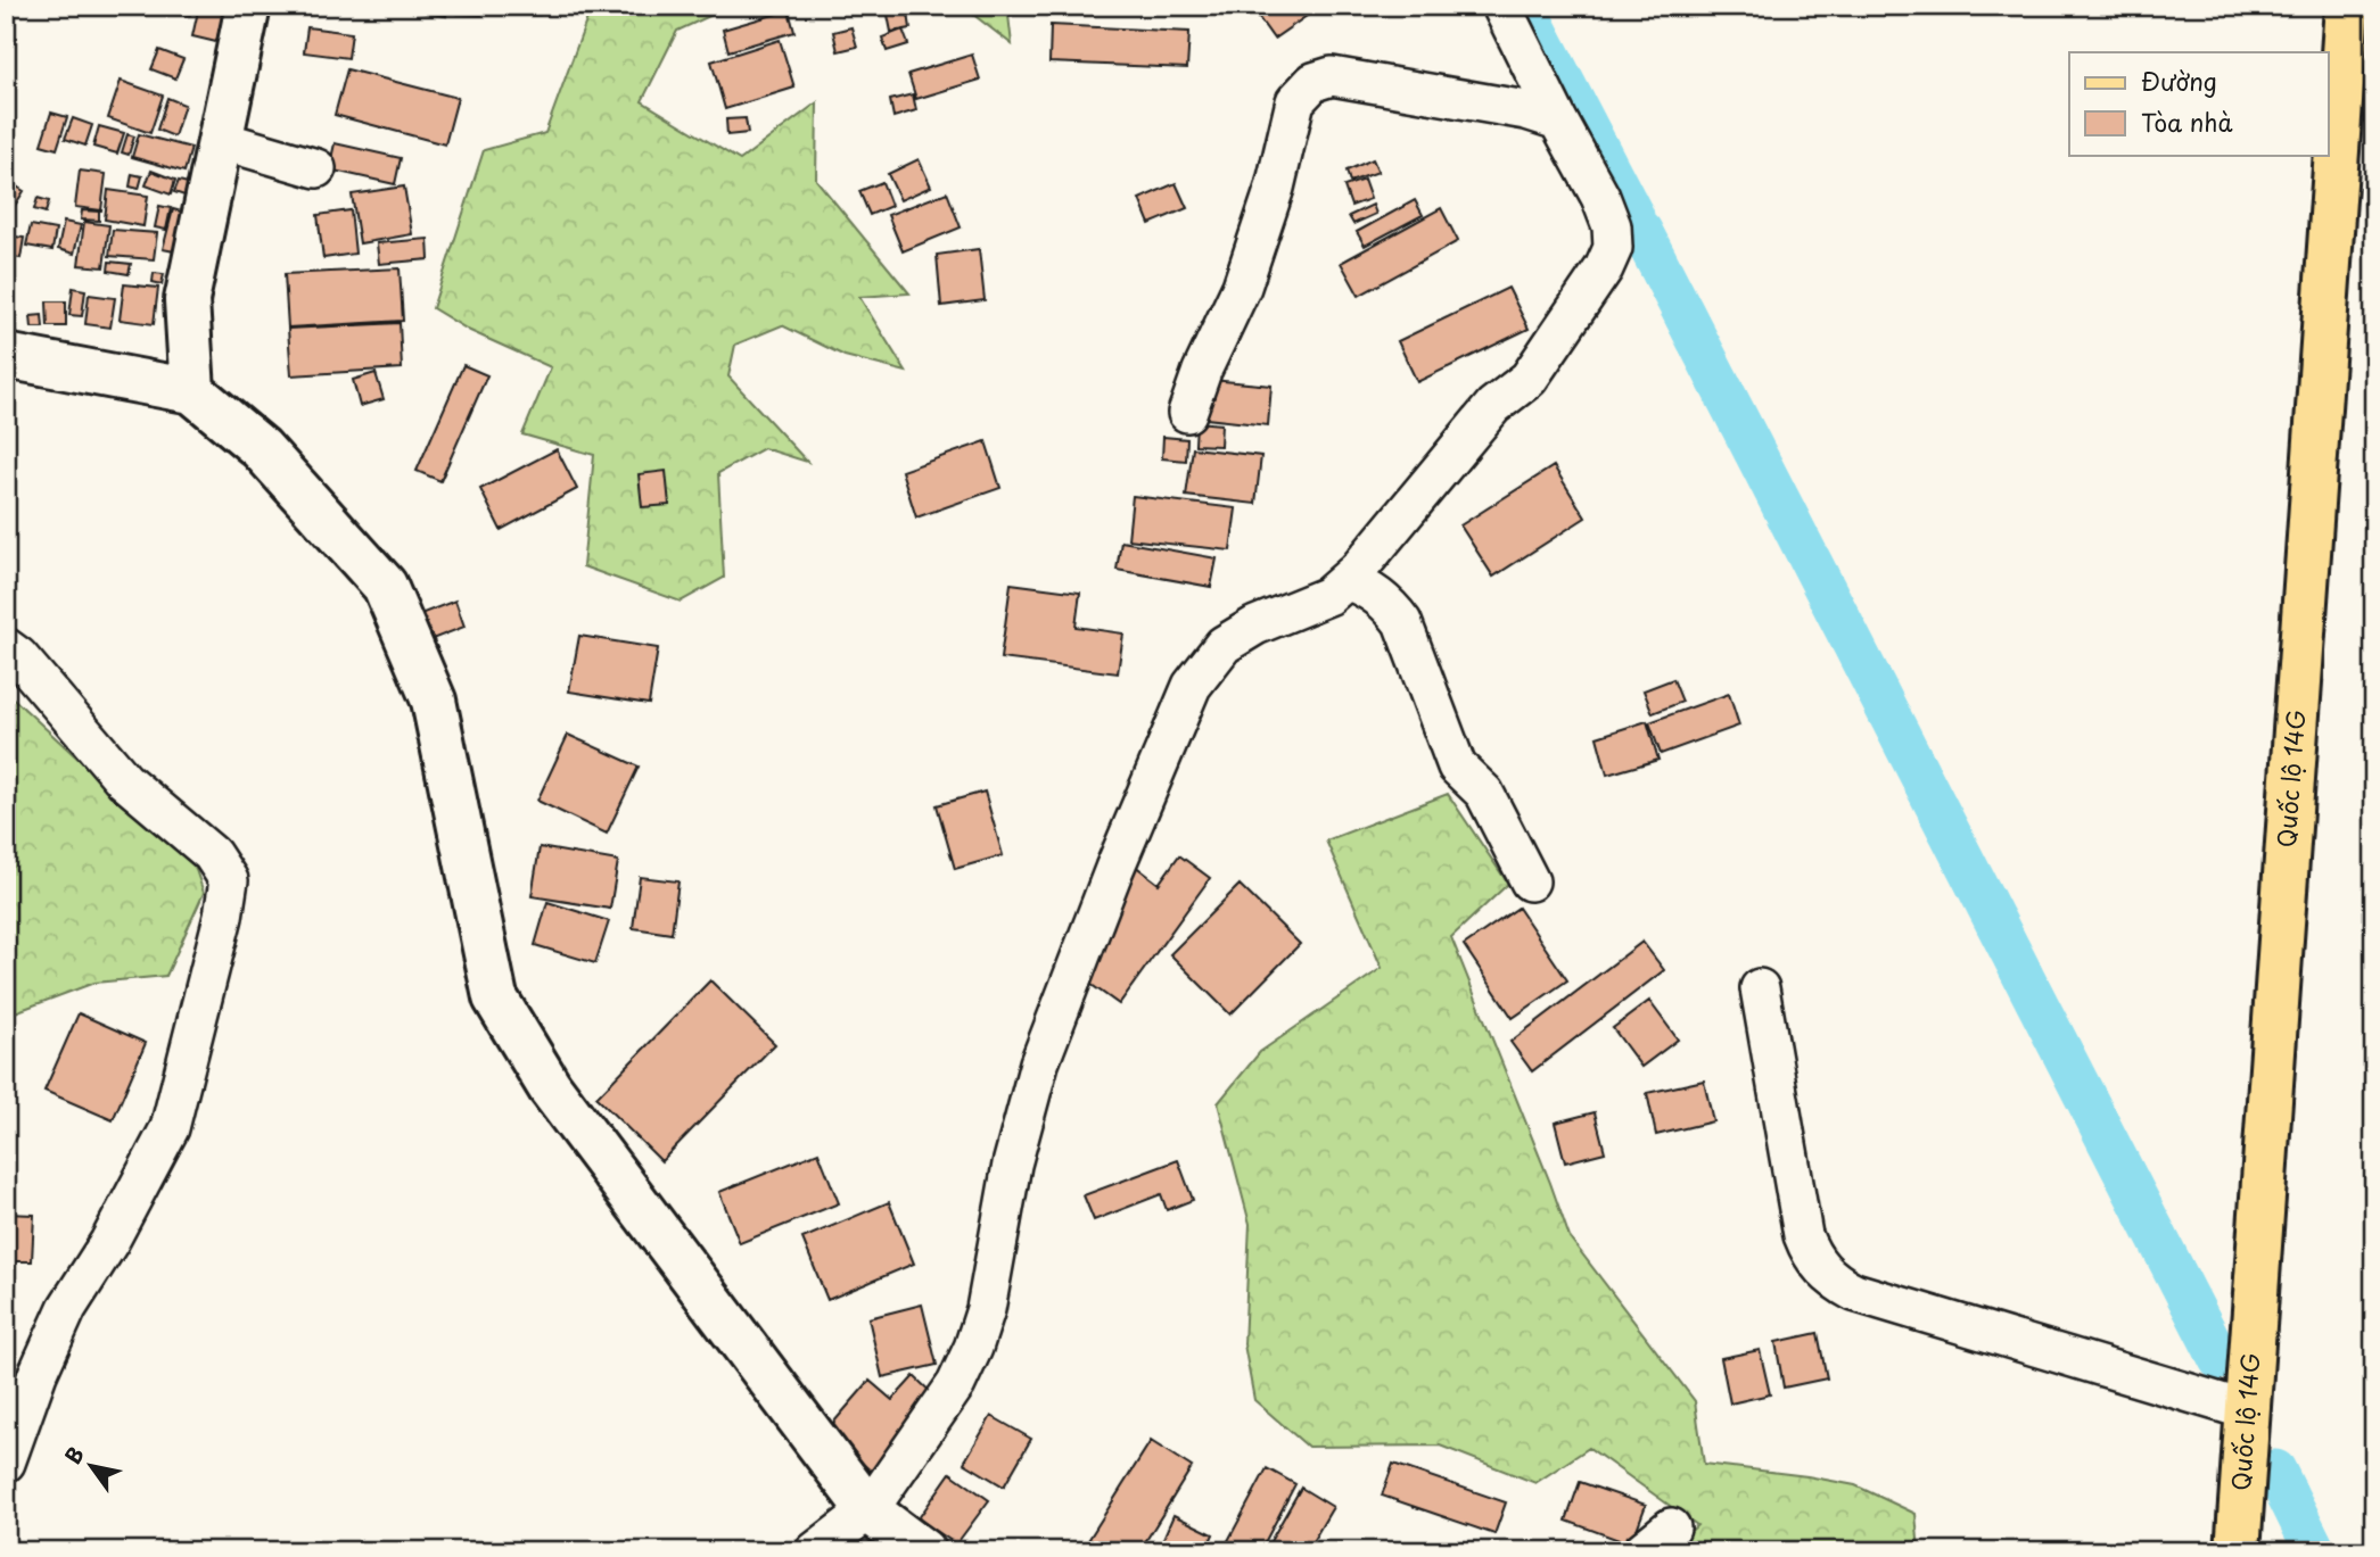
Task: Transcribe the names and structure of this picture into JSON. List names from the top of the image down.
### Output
{
  "streets": {
    "main road": ["Quốc lộ 14G"]
  },
  "legend": ["Đường", "Tòa nhà"],
  "north": "top left"
}
